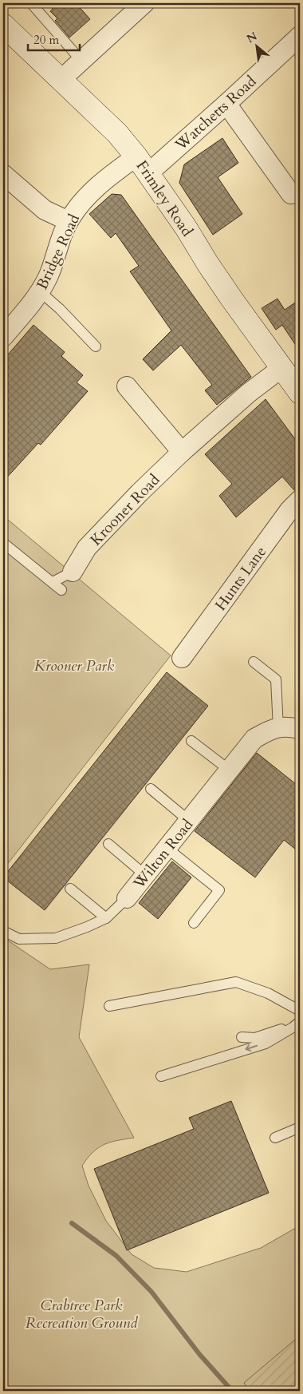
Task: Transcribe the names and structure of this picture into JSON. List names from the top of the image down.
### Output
{
  "streets": {
    "main road": ["Frimley Road"],
    "street": [
      "Watchetts Road",
      "Bridge Road",
      "Krooner Road",
      "Hunts Lane",
      "Wilton Road"
    ]
  },
  "crossings": [
    ["Watchetts Road", "Frimley Road"],
    ["Watchetts Road", "Bridge Road"],
    ["Frimley Road", "Bridge Road"],
    ["Frimley Road", "Krooner Road"]
  ],
  "parks": ["Krooner Park", "Crabtree Park Recreation Ground"],
  "scale_bar": "20 m",
  "north": "top left"
}
